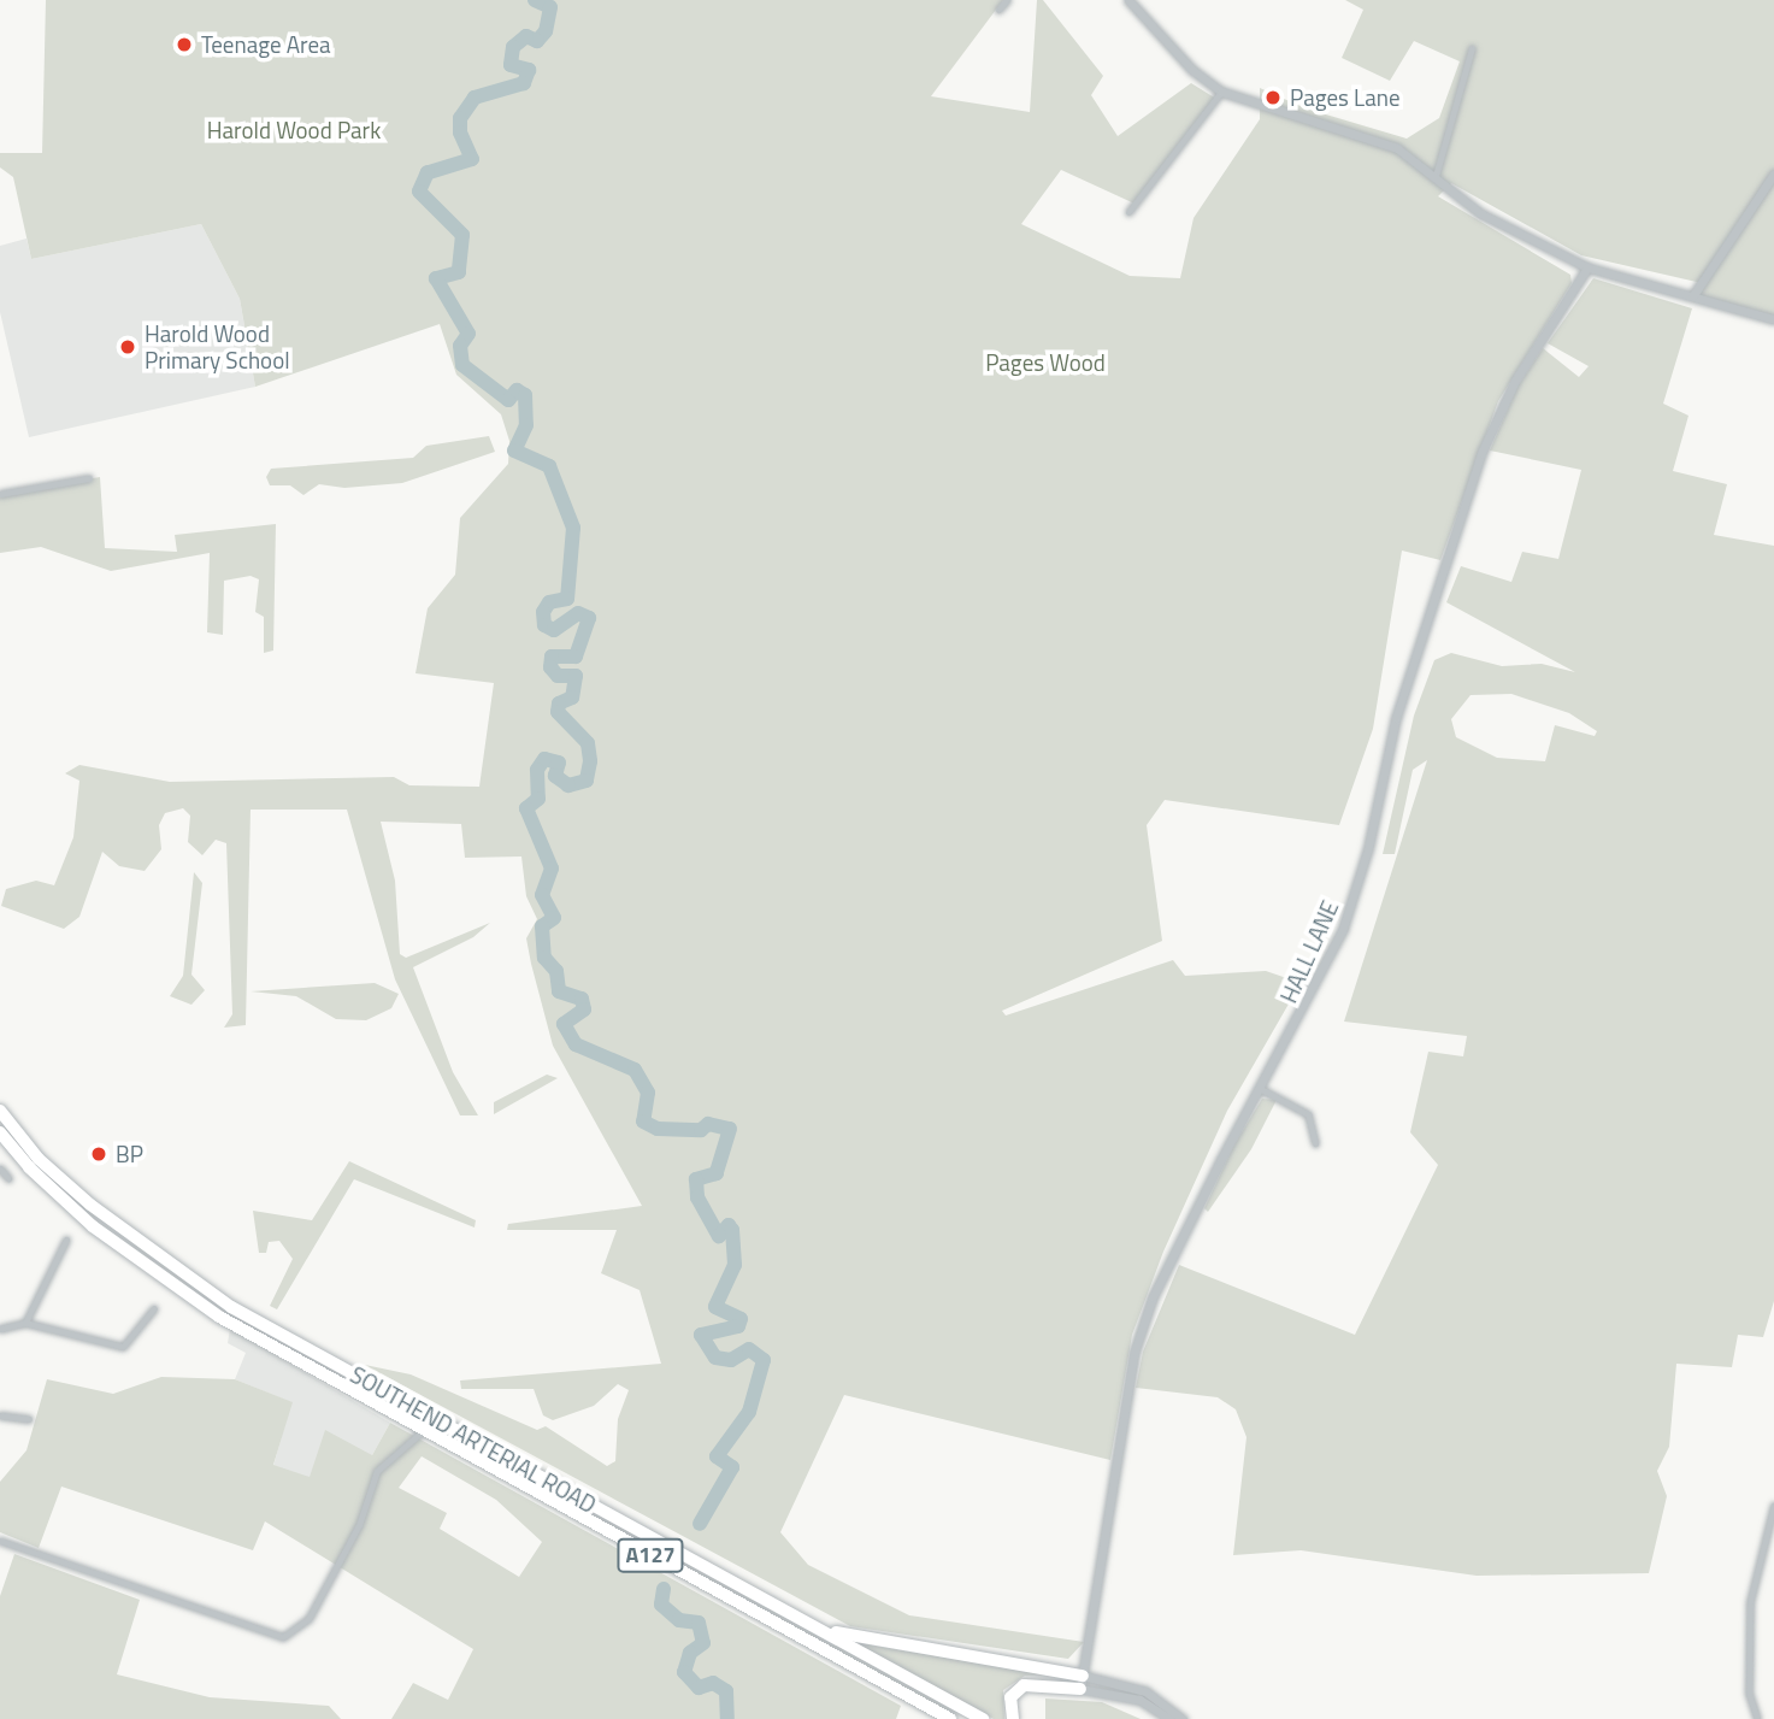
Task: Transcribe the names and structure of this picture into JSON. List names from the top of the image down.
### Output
{
  "streets": {
    "highway": ["SOUTHEND ARTERIAL ROAD", "A127"],
    "street": ["HALL LANE"]
  },
  "parks": ["Harold Wood Park", "Pages Wood"],
  "places": [
    "Teenage Area",
    "Pages Lane",
    "Harold Wood Primary School",
    "BP"
  ]
}
